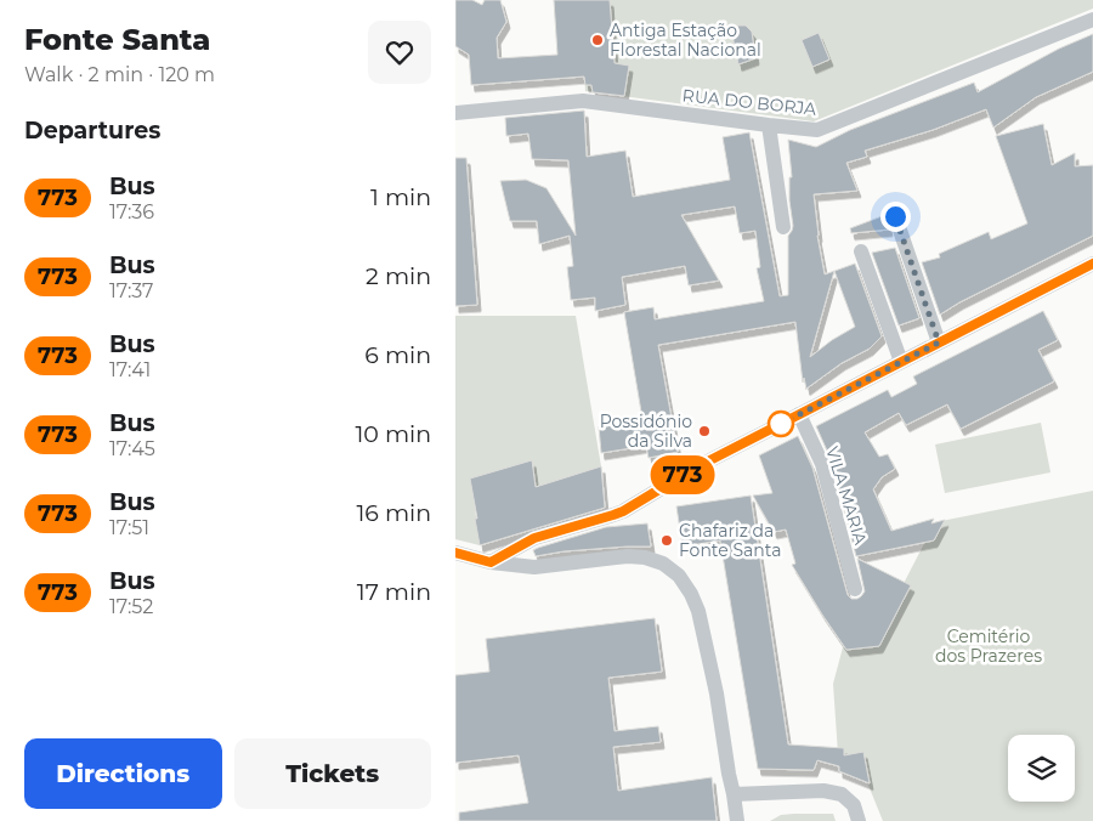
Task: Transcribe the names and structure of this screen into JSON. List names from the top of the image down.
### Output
{
  "streets": {
    "street": ["RUA DO BORJA", "VILA MARIA"]
  },
  "parks": ["Cemitério dos Prazeres"],
  "places": ["Antiga Estação Florestal Nacional", "Possidónio da Silva", "Chafariz da Fonte Santa"],
  "lines": ["bus line 773"],
  "page": {
    "heading": [
      ["Fonte Santa", "Walk · 2 min · 120 m"],
      "Departures"
    ],
    "on_map": "773",
    "list": [
      {
        "mark": "773",
        "name": "Bus",
        "note": "17:36",
        "value": "1 min"
      },
      {
        "mark": "773",
        "name": "Bus",
        "note": "17:37",
        "value": "2 min"
      },
      {
        "mark": "773",
        "name": "Bus",
        "note": "17:41",
        "value": "6 min"
      },
      {
        "mark": "773",
        "name": "Bus",
        "note": "17:45",
        "value": "10 min"
      },
      {
        "mark": "773",
        "name": "Bus",
        "note": "17:51",
        "value": "16 min"
      },
      {
        "mark": "773",
        "name": "Bus",
        "note": "17:52",
        "value": "17 min"
      }
    ],
    "buttons": ["Directions", "Tickets"]
  }
}
